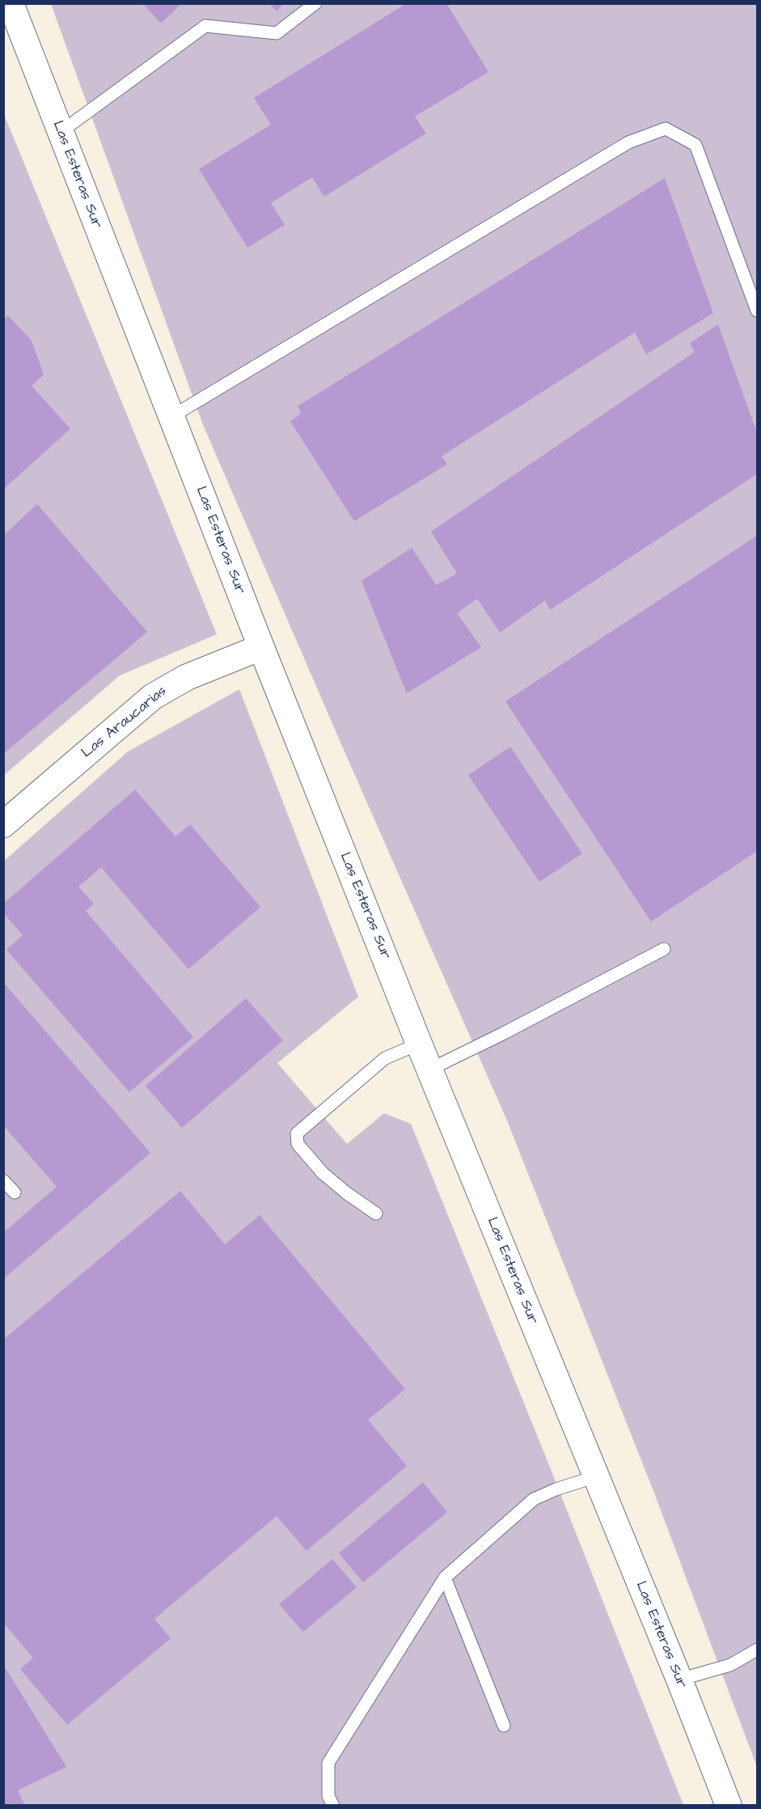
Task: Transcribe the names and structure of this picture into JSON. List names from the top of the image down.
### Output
{
  "streets": {
    "street": ["Las Esteras Sur", "Las Araucarias"]
  },
  "crossings": [
    ["Las Esteras Sur", "Las Araucarias"]
  ]
}
